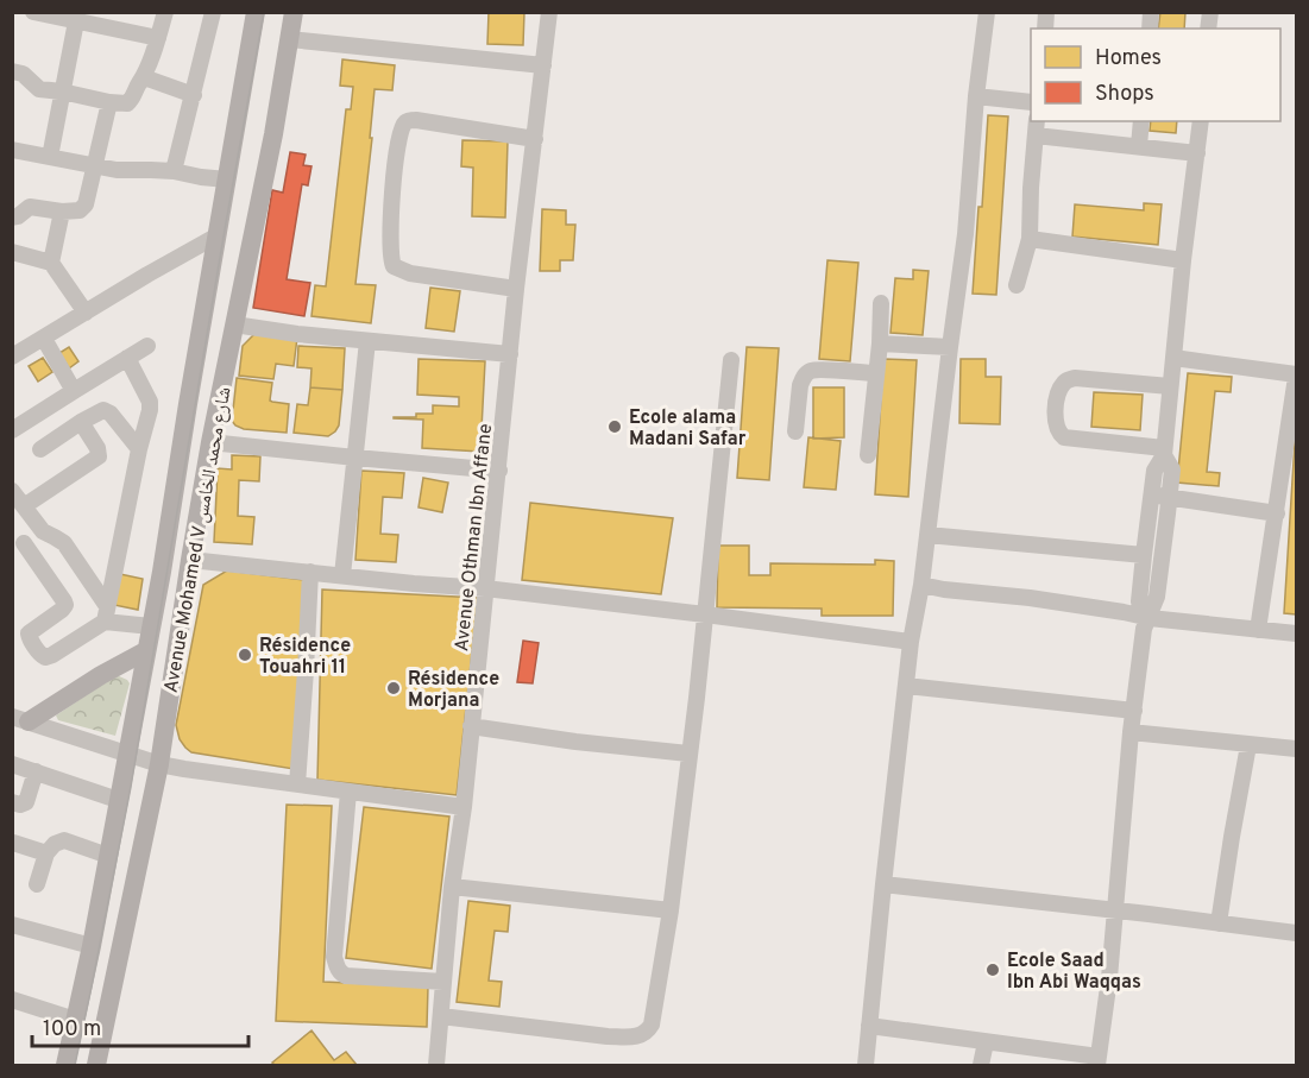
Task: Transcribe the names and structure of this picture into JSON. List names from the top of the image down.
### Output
{
  "streets": {
    "main road": ["Avenue Mohamed V شارع محمد الخامس"],
    "street": ["Avenue Othman Ibn Affane"]
  },
  "places": [
    "Ecole alama Madani Safar",
    "Résidence Touahri 11",
    "Résidence Morjana",
    "Ecole Saad Ibn Abi Waqqas"
  ],
  "legend": ["Homes", "Shops"],
  "scale_bar": "100 m"
}
